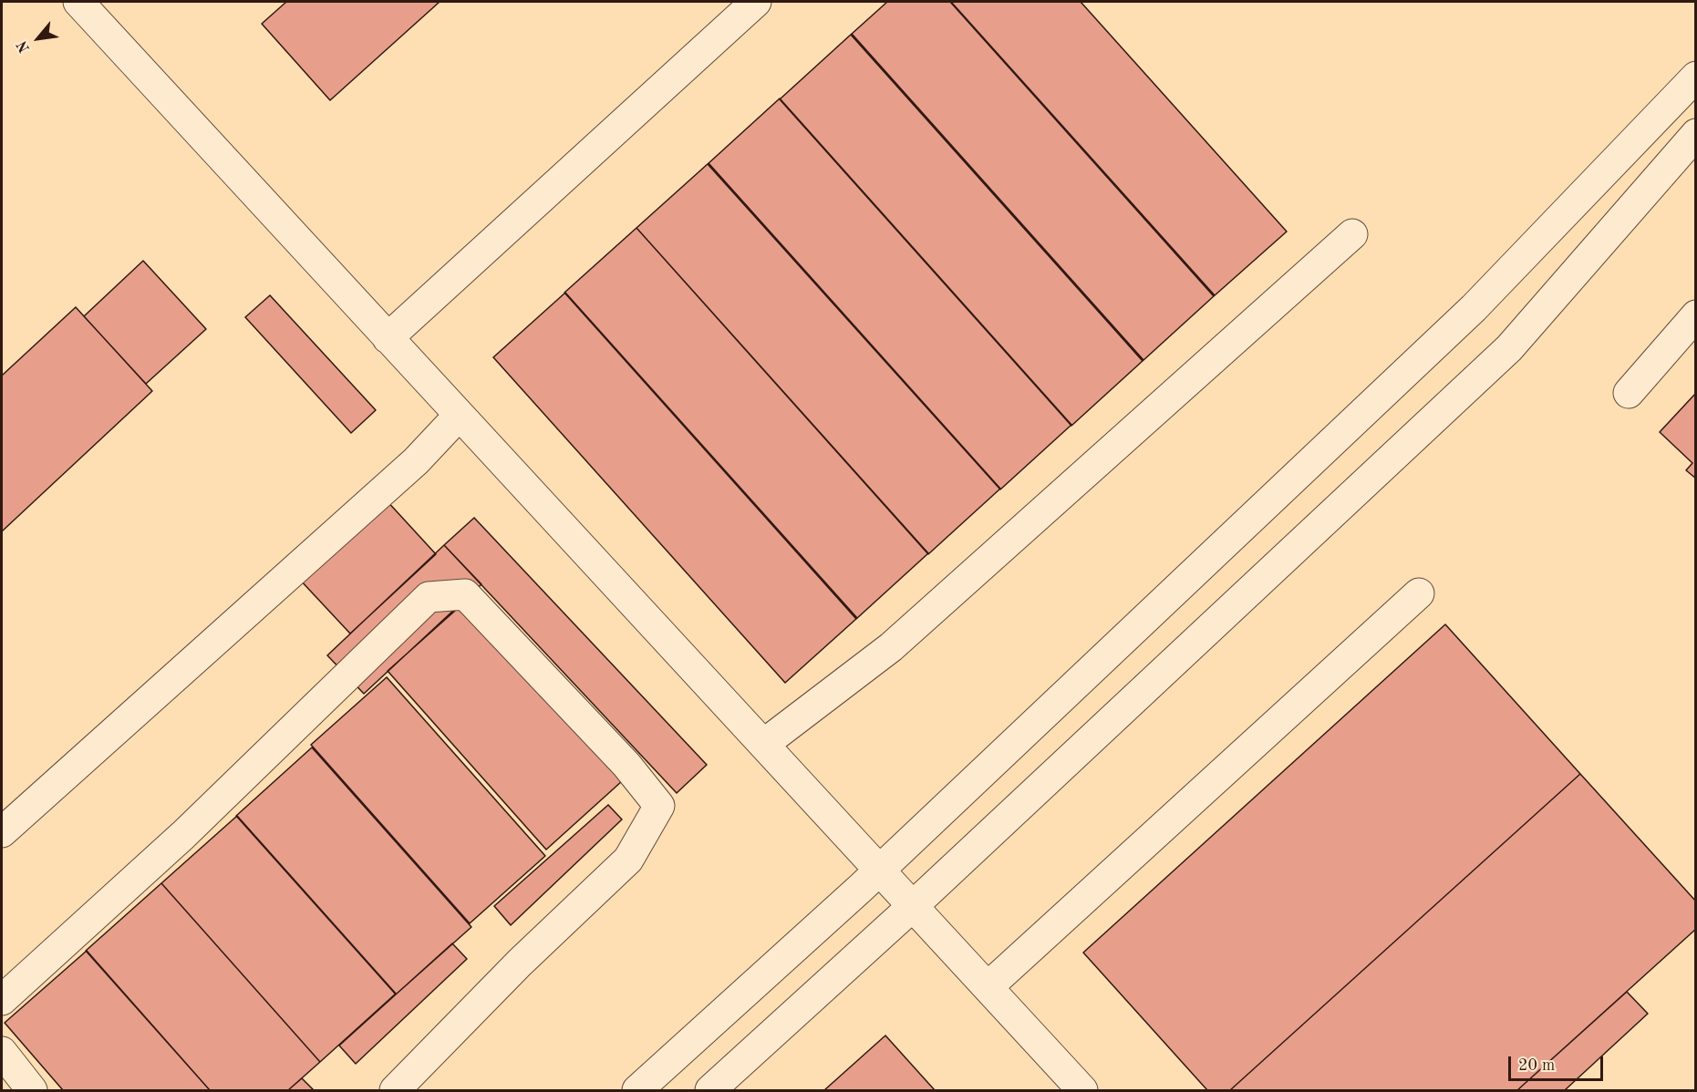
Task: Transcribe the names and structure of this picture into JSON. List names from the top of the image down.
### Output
{
  "scale_bar": "20 m",
  "north": "bottom left"
}
